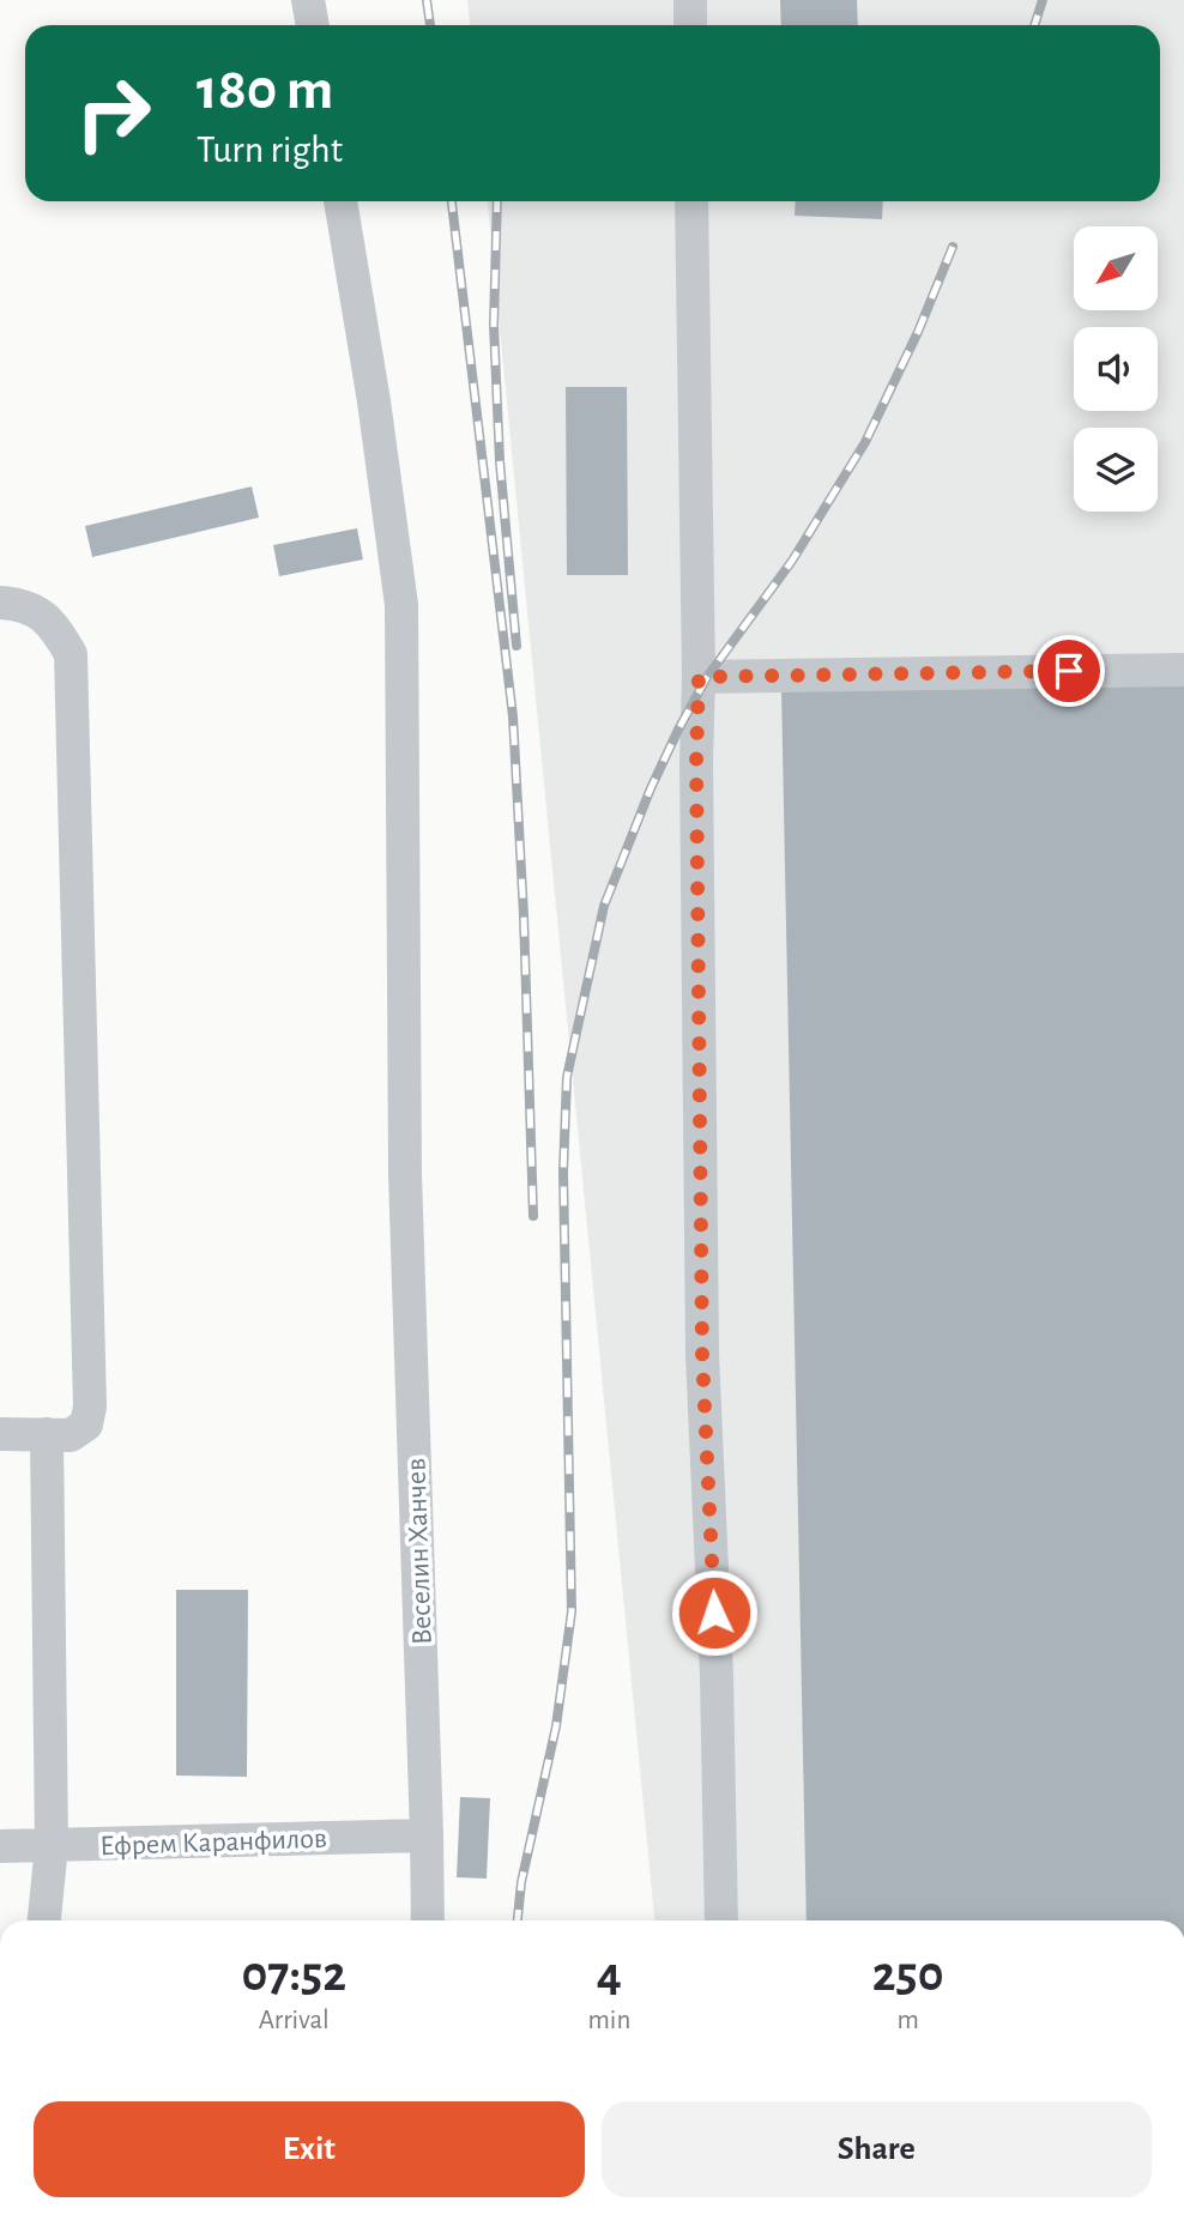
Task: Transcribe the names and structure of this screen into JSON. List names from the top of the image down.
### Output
{
  "streets": {
    "street": ["Веселин Ханчев", "Ефрем Каранфилов"]
  },
  "crossings": [
    ["Веселин Ханчев", "Ефрем Каранфилов"]
  ],
  "north": "bottom left",
  "page": {
    "turn": ["180 m", "Turn right"],
    "eta": [
      "07:52",
      "Arrival",
      "4",
      "min",
      "250",
      "m"
    ],
    "buttons": ["Exit", "Share"]
  }
}
